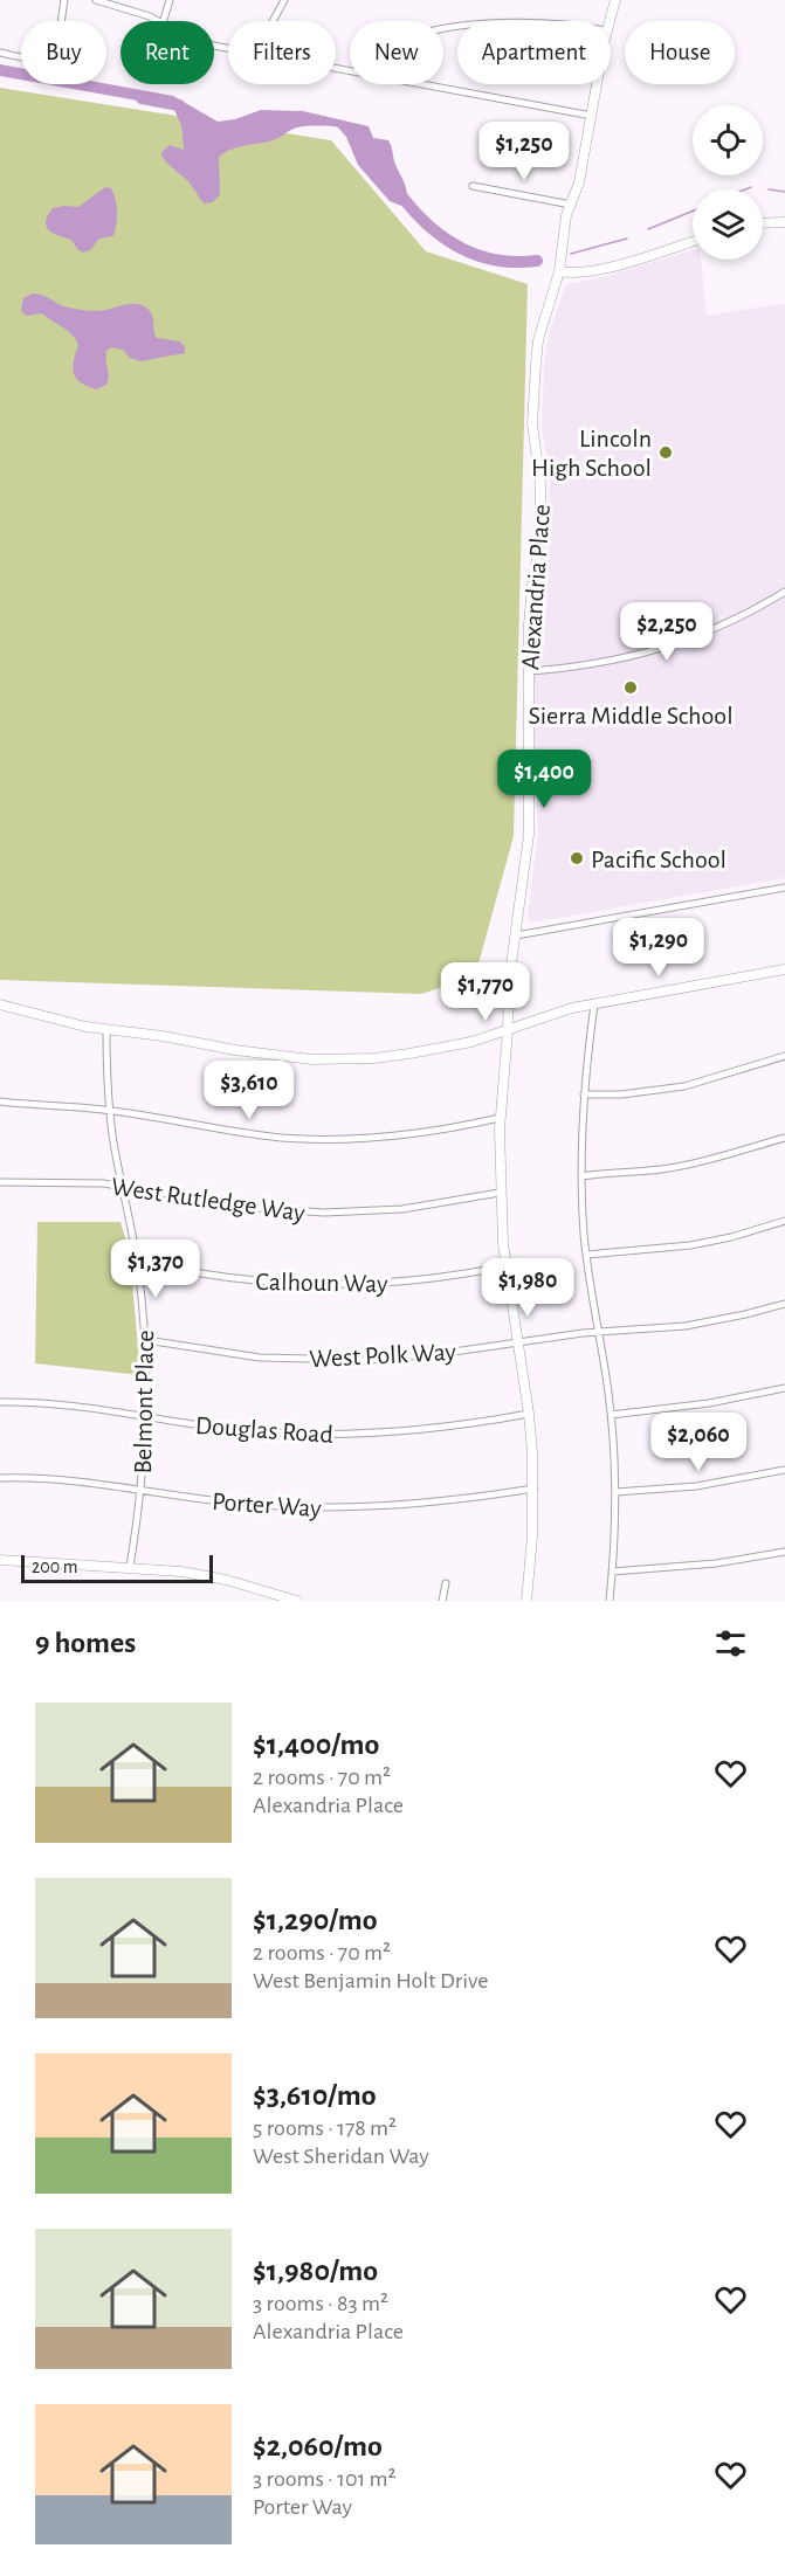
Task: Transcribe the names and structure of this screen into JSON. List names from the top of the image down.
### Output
{
  "streets": {
    "street": [
      "Alexandria Place",
      "West Rutledge Way",
      "Calhoun Way",
      "West Polk Way",
      "Belmont Place",
      "Douglas Road",
      "Porter Way"
    ]
  },
  "crossings": [
    ["Alexandria Place", "West Rutledge Way"],
    ["Alexandria Place", "Calhoun Way"],
    ["Alexandria Place", "West Polk Way"],
    ["Alexandria Place", "Douglas Road"],
    ["Alexandria Place", "Porter Way"],
    ["West Rutledge Way", "Belmont Place"],
    ["Calhoun Way", "Belmont Place"],
    ["West Polk Way", "Belmont Place"],
    ["Belmont Place", "Douglas Road"],
    ["Belmont Place", "Porter Way"]
  ],
  "places": ["Lincoln High School", "Sierra Middle School", "Pacific School"],
  "scale_bar": "200 m",
  "page": {
    "chip": [
      "Buy",
      "Rent",
      "Filters",
      "New",
      "Apartment",
      "House"
    ],
    "price": [
      "$1,250",
      "$2,250",
      "$1,400",
      "$1,290",
      "$1,770",
      "$3,610",
      "$1,370",
      "$1,980",
      "$2,060"
    ],
    "scale": "200 m",
    "heading": "9 homes",
    "list": [
      {
        "name": "$1,400/mo",
        "note": "2 rooms · 70 m² · Alexandria Place"
      },
      {
        "name": "$1,290/mo",
        "note": "2 rooms · 70 m² · West Benjamin Holt Drive"
      },
      {
        "name": "$3,610/mo",
        "note": "5 rooms · 178 m² · West Sheridan Way"
      },
      {
        "name": "$1,980/mo",
        "note": "3 rooms · 83 m² · Alexandria Place"
      },
      {
        "name": "$2,060/mo",
        "note": "3 rooms · 101 m² · Porter Way"
      }
    ]
  }
}
